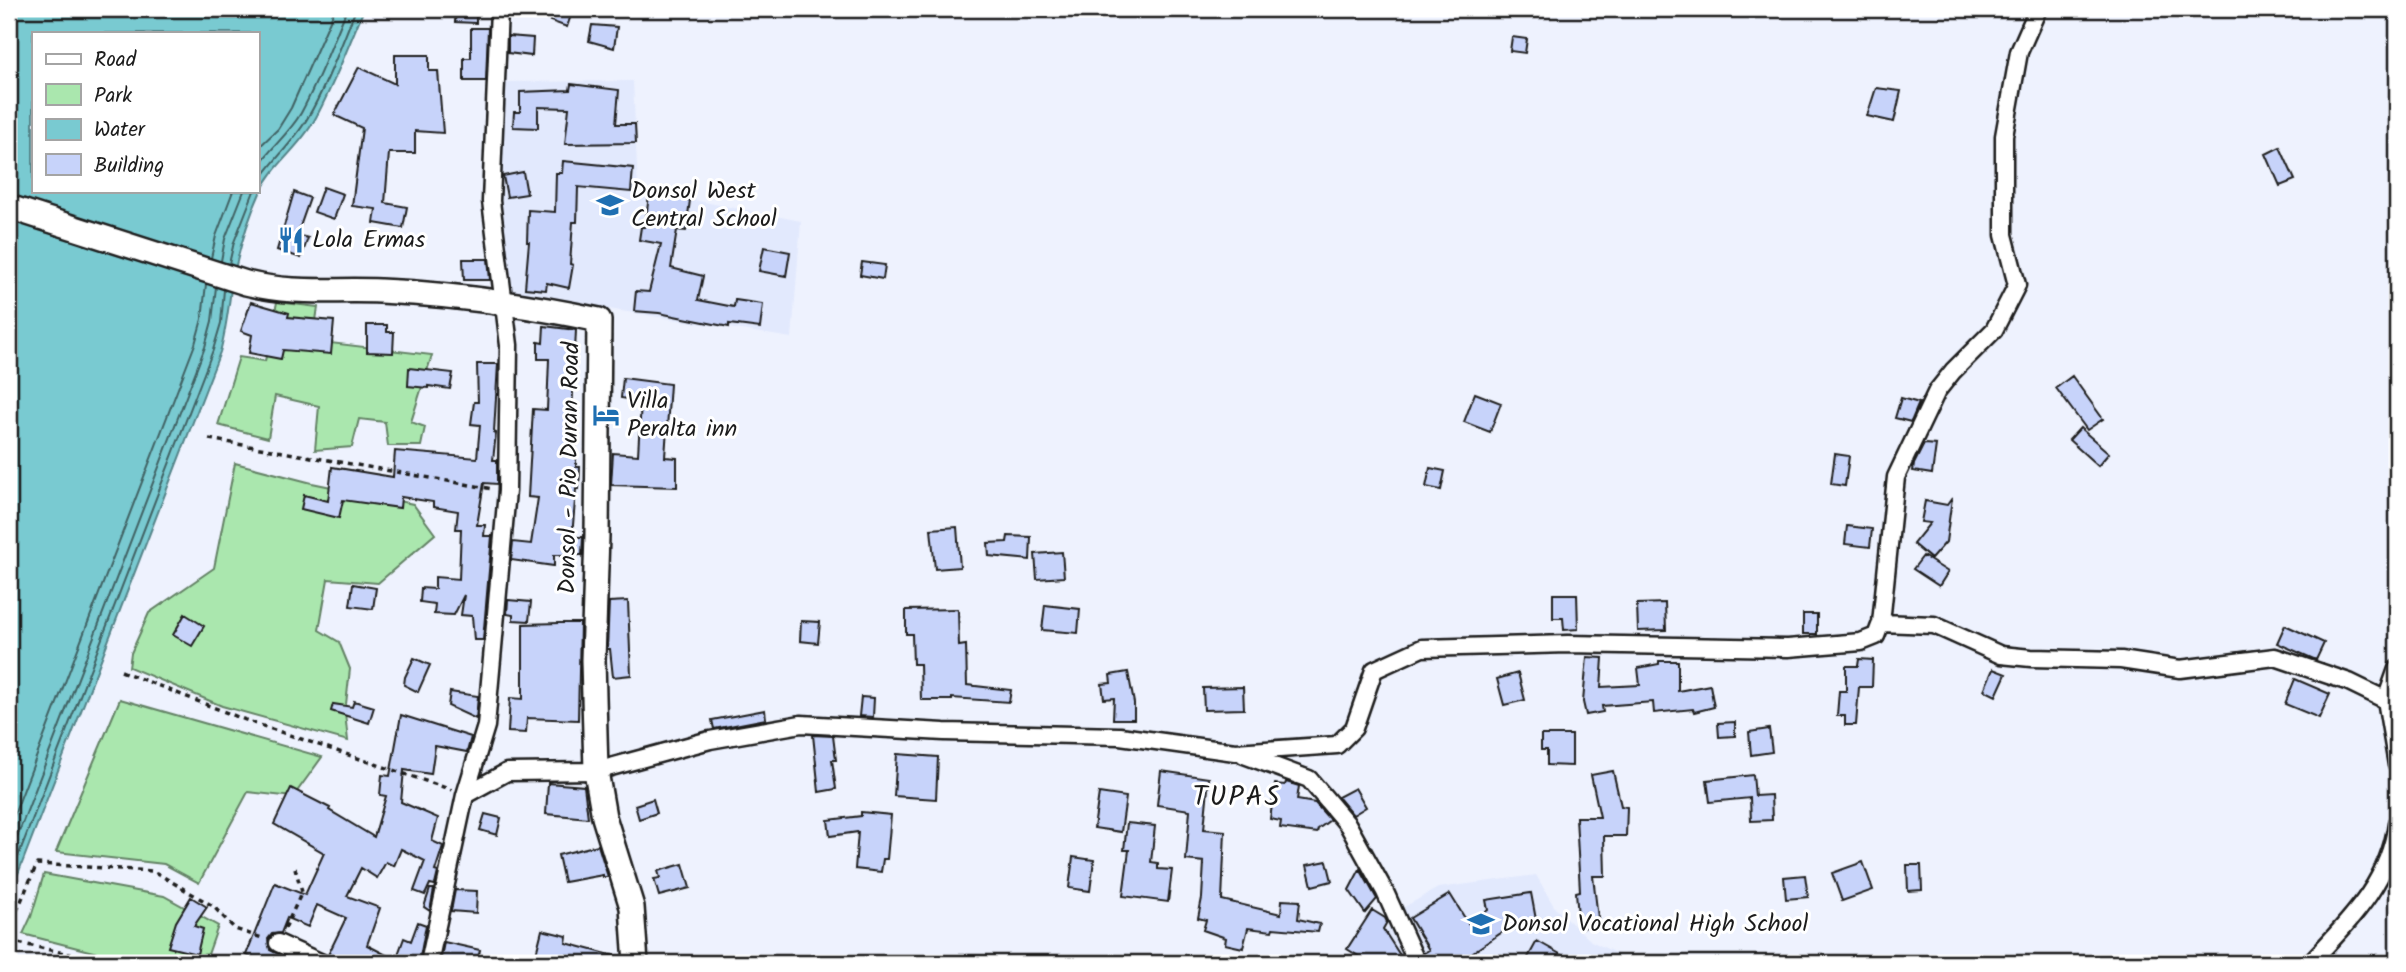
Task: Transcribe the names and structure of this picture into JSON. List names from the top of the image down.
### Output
{
  "streets": {
    "main road": ["Donsol - Pio Duran Road"]
  },
  "districts": ["TUPAS"],
  "places": {
    "school or university": ["Donsol West Central School", "Donsol Vocational High School"],
    "restaurant": ["Lola Ermas"],
    "hotel": ["Villa Peralta inn"]
  },
  "legend": [
    "Road",
    "Park",
    "Water",
    "Building"
  ]
}
